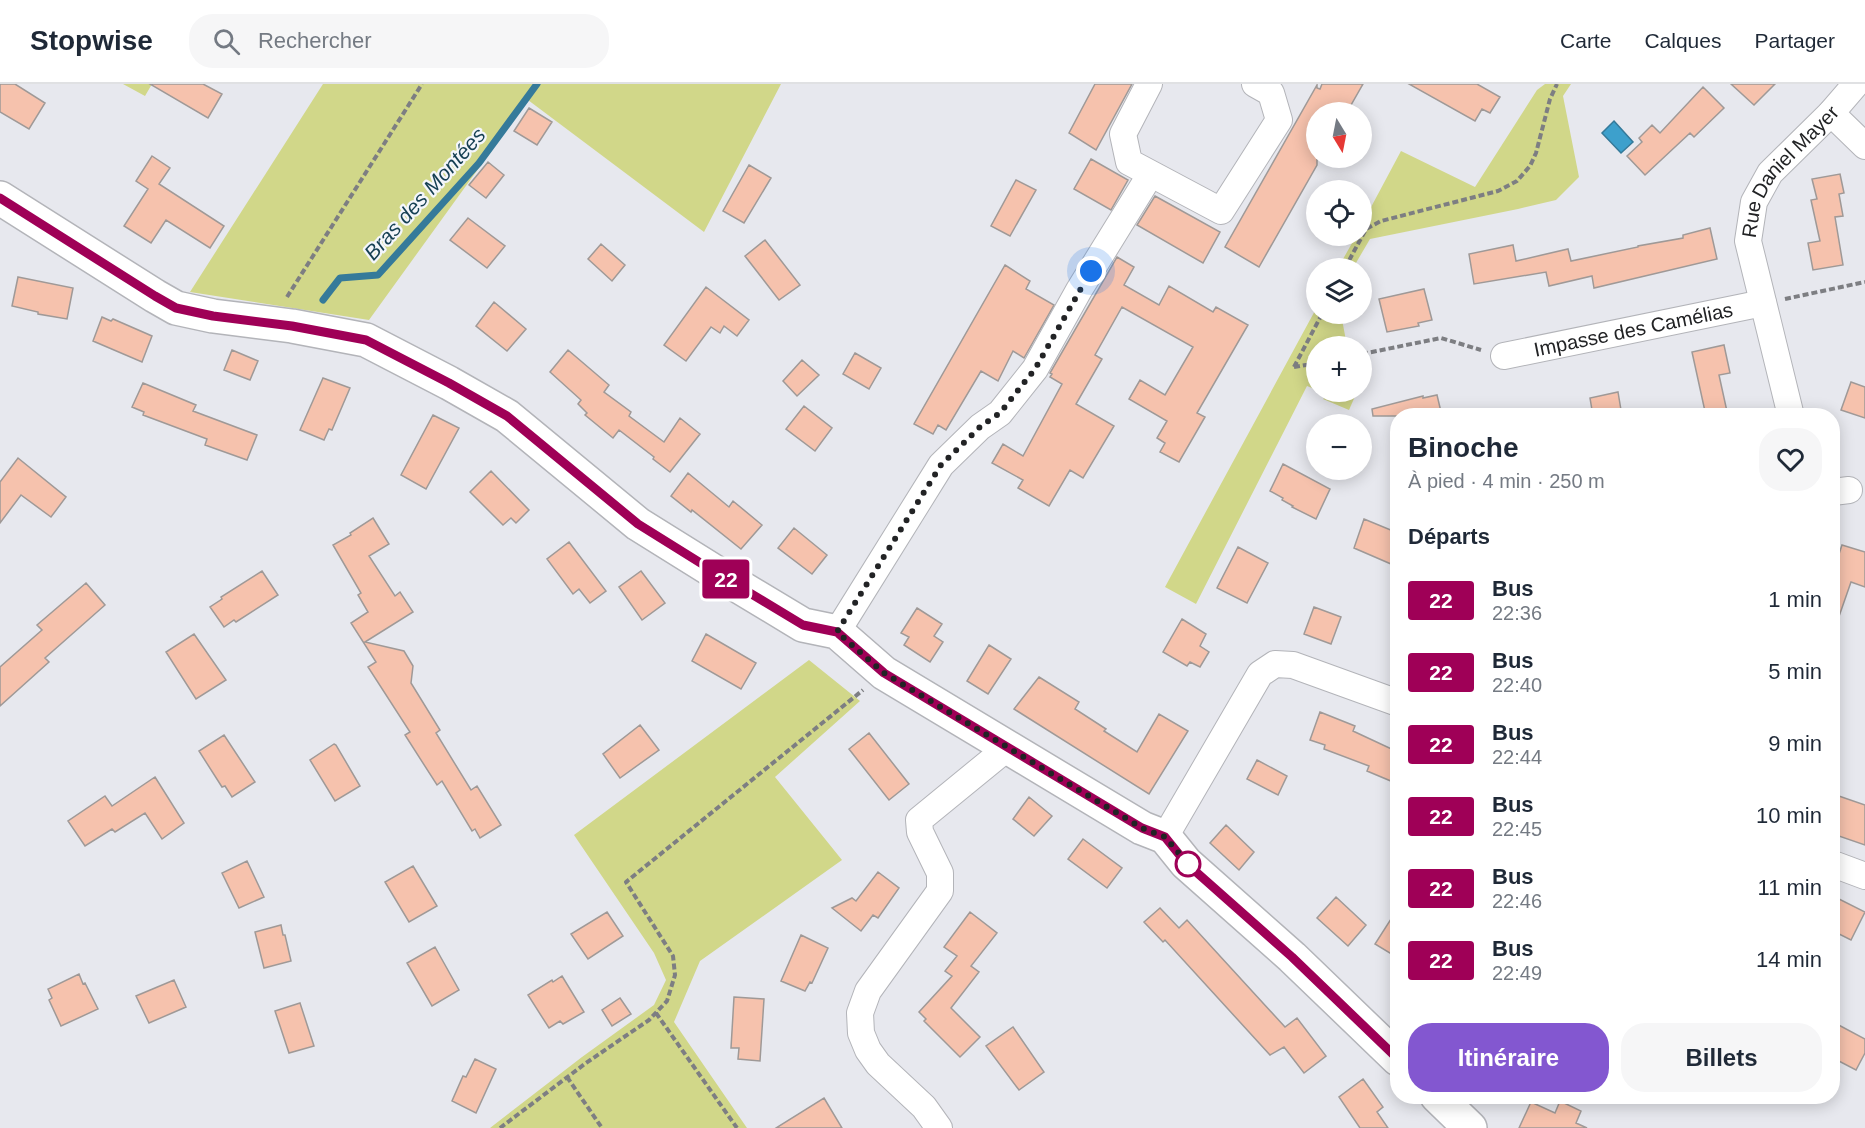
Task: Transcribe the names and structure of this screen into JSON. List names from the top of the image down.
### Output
{
  "streets": {
    "street": ["Rue Daniel Mayer", "Impasse des Camélias"]
  },
  "crossings": [
    ["Rue Daniel Mayer", "Impasse des Camélias"]
  ],
  "water": ["Bras des Montées"],
  "lines": ["bus line 22"],
  "north": "bottom",
  "page": {
    "header": "Stopwise",
    "search": "Rechercher",
    "nav": ["Carte", "Calques", "Partager"],
    "on_map": "22",
    "map_buttons": ["+", "−"],
    "heading": [
      ["Binoche", "À pied · 4 min · 250 m"],
      "Départs"
    ],
    "list": [
      {
        "mark": "22",
        "name": "Bus",
        "note": "22:36",
        "value": "1 min"
      },
      {
        "mark": "22",
        "name": "Bus",
        "note": "22:40",
        "value": "5 min"
      },
      {
        "mark": "22",
        "name": "Bus",
        "note": "22:44",
        "value": "9 min"
      },
      {
        "mark": "22",
        "name": "Bus",
        "note": "22:45",
        "value": "10 min"
      },
      {
        "mark": "22",
        "name": "Bus",
        "note": "22:46",
        "value": "11 min"
      },
      {
        "mark": "22",
        "name": "Bus",
        "note": "22:49",
        "value": "14 min"
      }
    ],
    "buttons": ["Itinéraire", "Billets"]
  }
}
